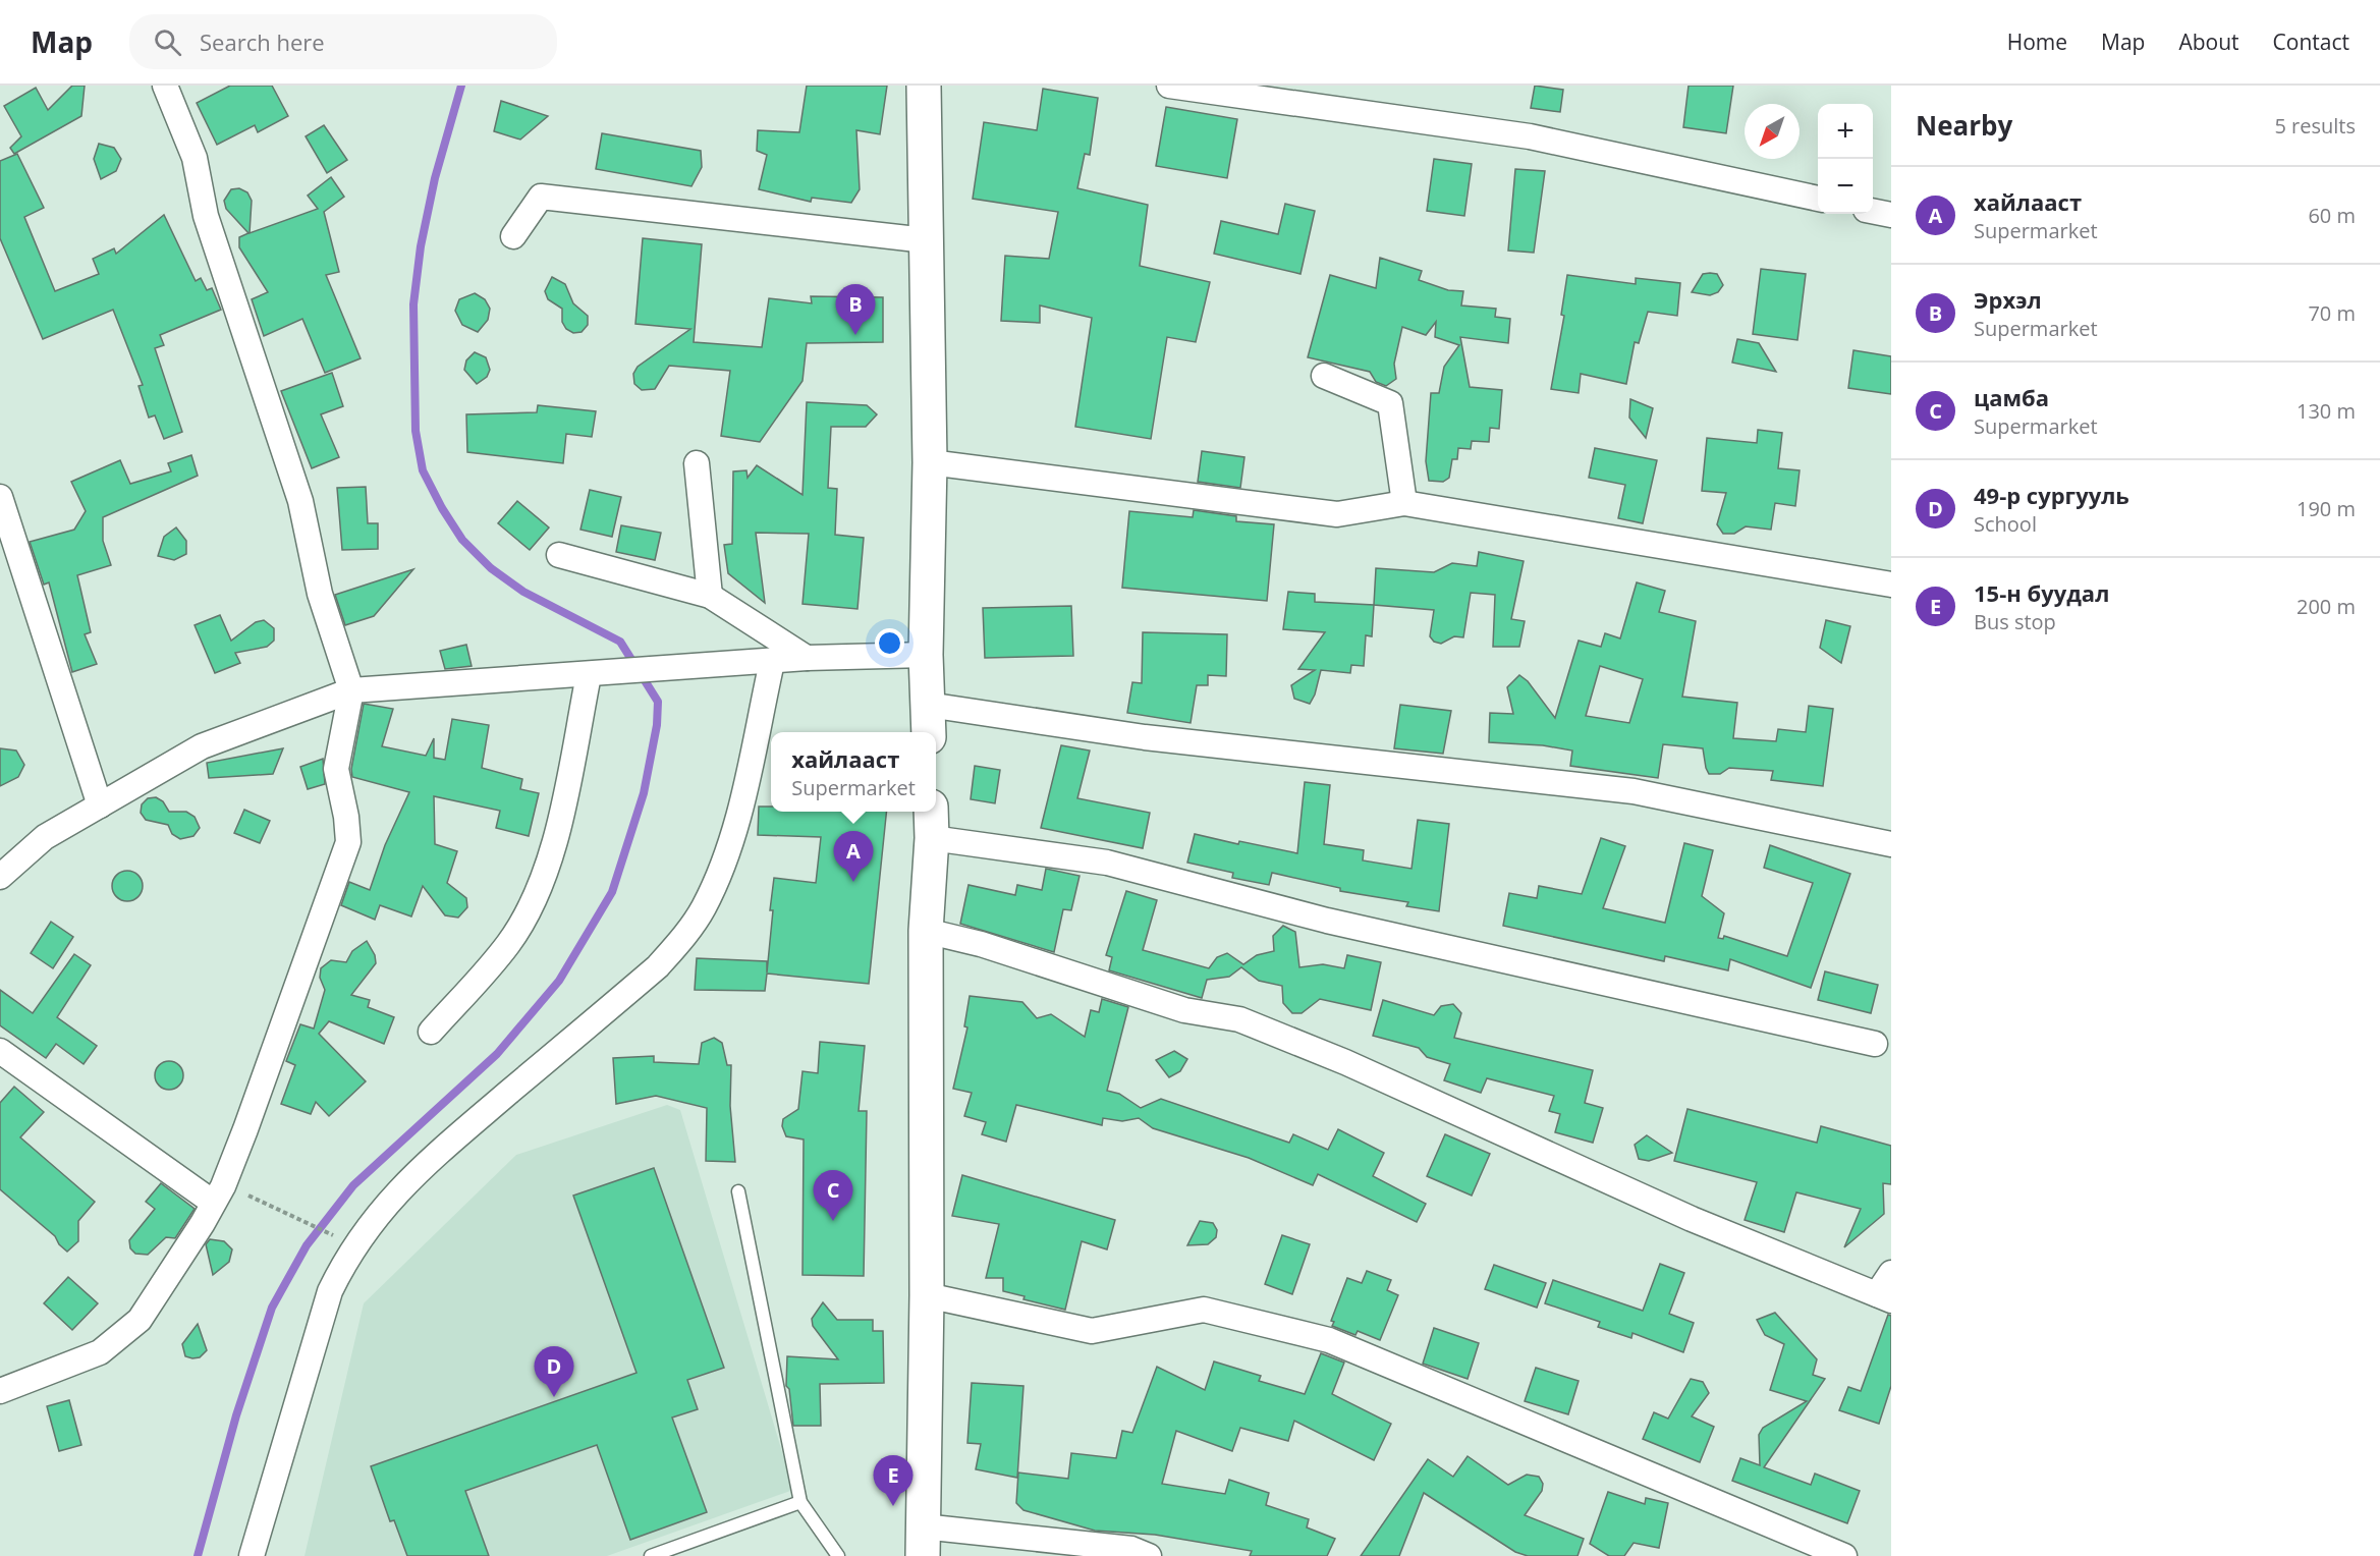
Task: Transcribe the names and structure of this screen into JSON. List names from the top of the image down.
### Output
{
  "north": "bottom left",
  "page": {
    "header": "Map",
    "search": "Search here",
    "nav": [
      "Home",
      "Map",
      "About",
      "Contact"
    ],
    "heading": ["Nearby", "5 results"],
    "map_buttons": ["+", "−"],
    "list": [
      {
        "mark": "A",
        "name": "хайлааст",
        "note": "Supermarket",
        "value": "60 m"
      },
      {
        "mark": "B",
        "name": "Эрхэл",
        "note": "Supermarket",
        "value": "70 m"
      },
      {
        "mark": "C",
        "name": "цамба",
        "note": "Supermarket",
        "value": "130 m"
      },
      {
        "mark": "D",
        "name": "49-р сургууль",
        "note": "School",
        "value": "190 m"
      },
      {
        "mark": "E",
        "name": "15-н буудал",
        "note": "Bus stop",
        "value": "200 m"
      }
    ],
    "pins": [
      "B",
      "A",
      "C",
      "D",
      "E"
    ],
    "popup": ["хайлааст", "Supermarket"]
  }
}
